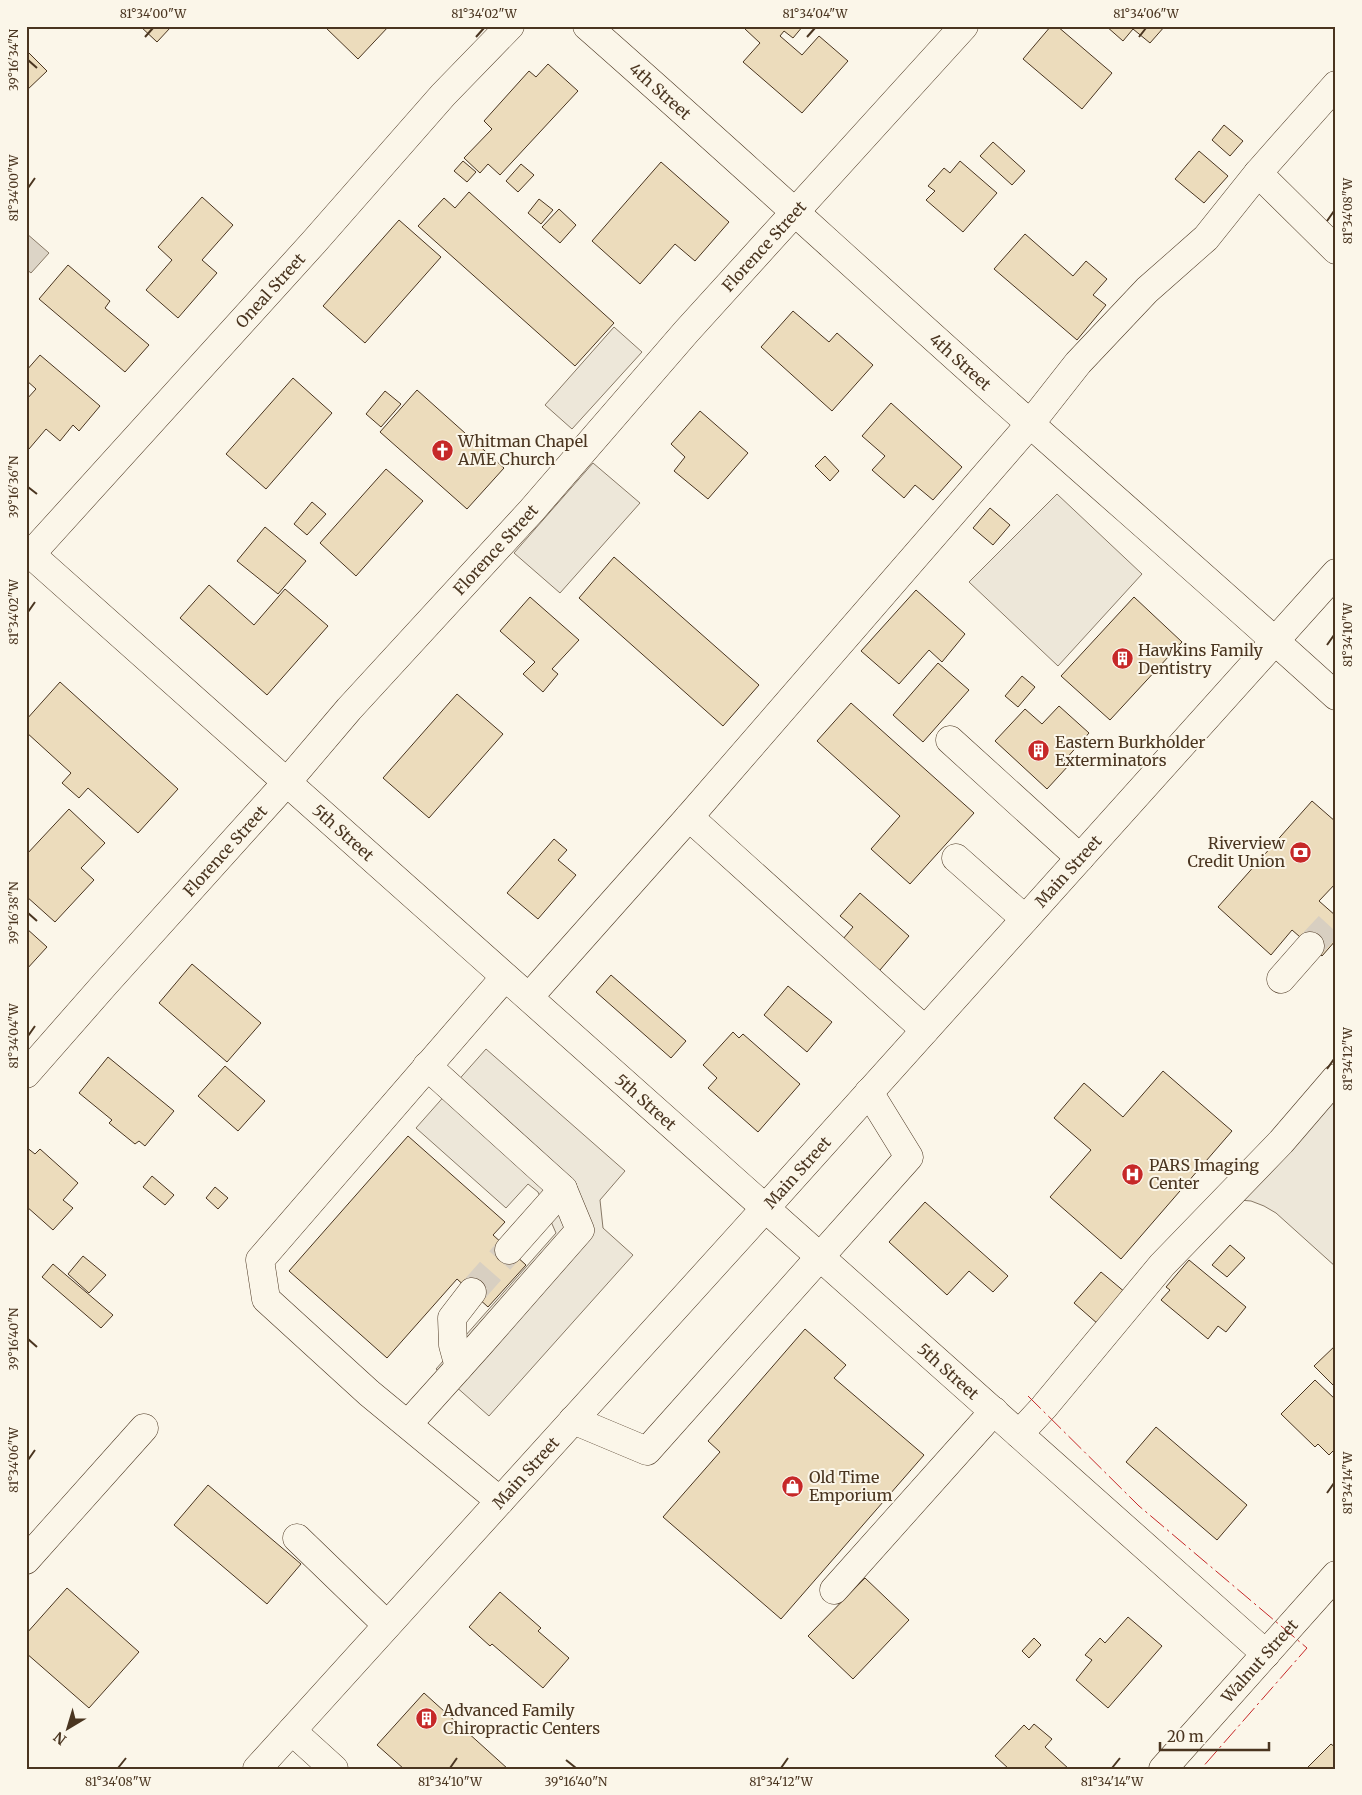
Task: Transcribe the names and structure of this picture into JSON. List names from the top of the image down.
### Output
{
  "streets": {
    "street": [
      "4th Street",
      "Florence Street",
      "Oneal Street",
      "5th Street",
      "Main Street",
      "Walnut Street"
    ]
  },
  "crossings": [
    ["4th Street", "Florence Street"],
    ["4th Street", "Main Street"],
    ["Florence Street", "5th Street"],
    ["Oneal Street", "5th Street"],
    ["5th Street", "Main Street"],
    ["5th Street", "Walnut Street"]
  ],
  "places": {
    "church": ["Whitman Chapel AME Church"],
    "building": ["Hawkins Family Dentistry", "Eastern Burkholder Exterminators", "Advanced Family Chiropractic Centers"],
    "bank": ["Riverview Credit Union"],
    "hospital": ["PARS Imaging Center"],
    "shop": ["Old Time Emporium"]
  },
  "scale_bar": "20 m",
  "north": "bottom left",
  "coordinates": [
    "81°34'00\"W",
    "81°34'02\"W",
    "81°34'04\"W",
    "81°34'06\"W",
    "39°16'34\"N",
    "81°34'08\"W",
    "39°16'36\"N",
    "81°34'10\"W",
    "39°16'38\"N",
    "81°34'12\"W",
    "39°16'40\"N",
    "81°34'14\"W"
  ]
}
